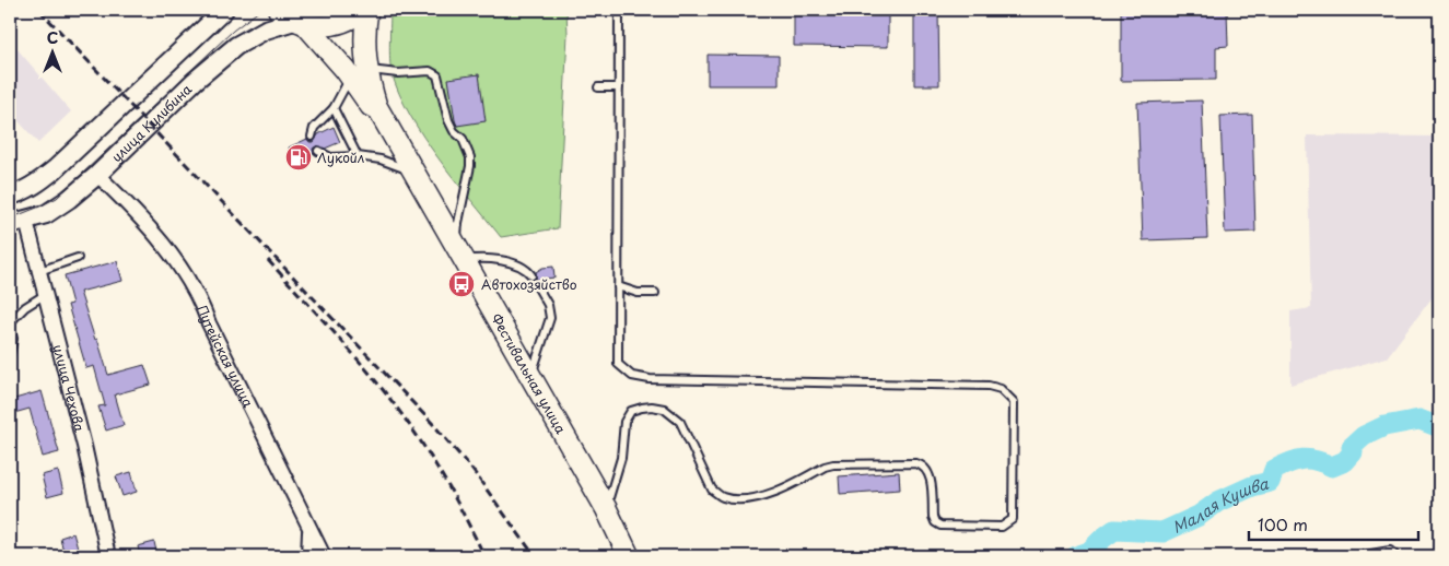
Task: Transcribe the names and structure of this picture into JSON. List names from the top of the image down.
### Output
{
  "streets": {
    "main road": ["улица Кулибина", "Фестивальная улица"],
    "street": ["Путейская улица", "улица Чехова"]
  },
  "crossings": [
    ["улица Кулибина", "Путейская улица"],
    ["улица Кулибина", "Фестивальная улица"],
    ["улица Кулибина", "улица Чехова"]
  ],
  "water": ["Малая Кушва"],
  "places": {
    "fuel station": ["Лукойл"],
    "bus stop": ["Автохозяйство"]
  },
  "scale_bar": "100 m",
  "north": "top"
}
